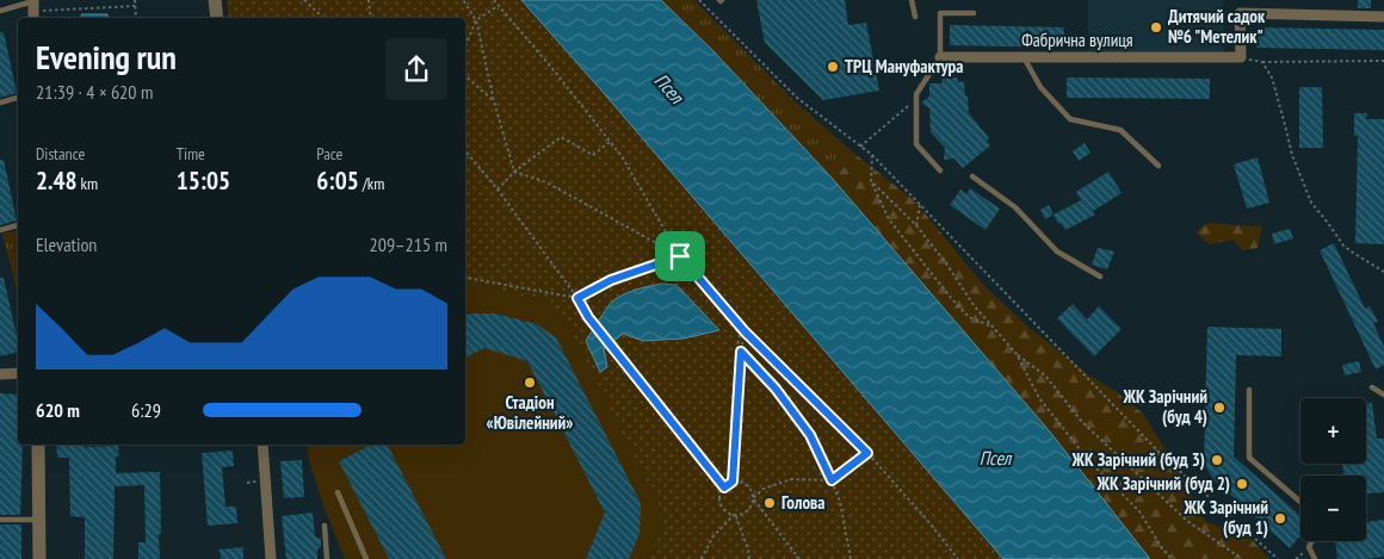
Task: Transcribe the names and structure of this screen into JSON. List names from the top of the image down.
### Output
{
  "streets": {
    "street": ["Фабрична вулиця"]
  },
  "water": ["Псел"],
  "places": [
    "Дитячий садок №6 \"Метелик\"",
    "ТРЦ Мануфактура",
    "Стадіон «Ювілейний»",
    "ЖК Зарічний (буд 4)",
    "ЖК Зарічний (буд 3)",
    "ЖК Зарічний (буд 2)",
    "Голова",
    "ЖК Зарічний (буд 1)"
  ],
  "page": {
    "heading": ["Evening run", "21:39 · 4 × 620 m"],
    "stats": [
      ["Distance", "2.48 km"],
      ["Time", "15:05"],
      ["Pace", "6:05 /km"]
    ],
    "chart": ["Elevation", "209–215 m"],
    "list": [
      {
        "name": "620 m",
        "note": "6:29"
      }
    ],
    "map_buttons": ["+", "−"]
  }
}
